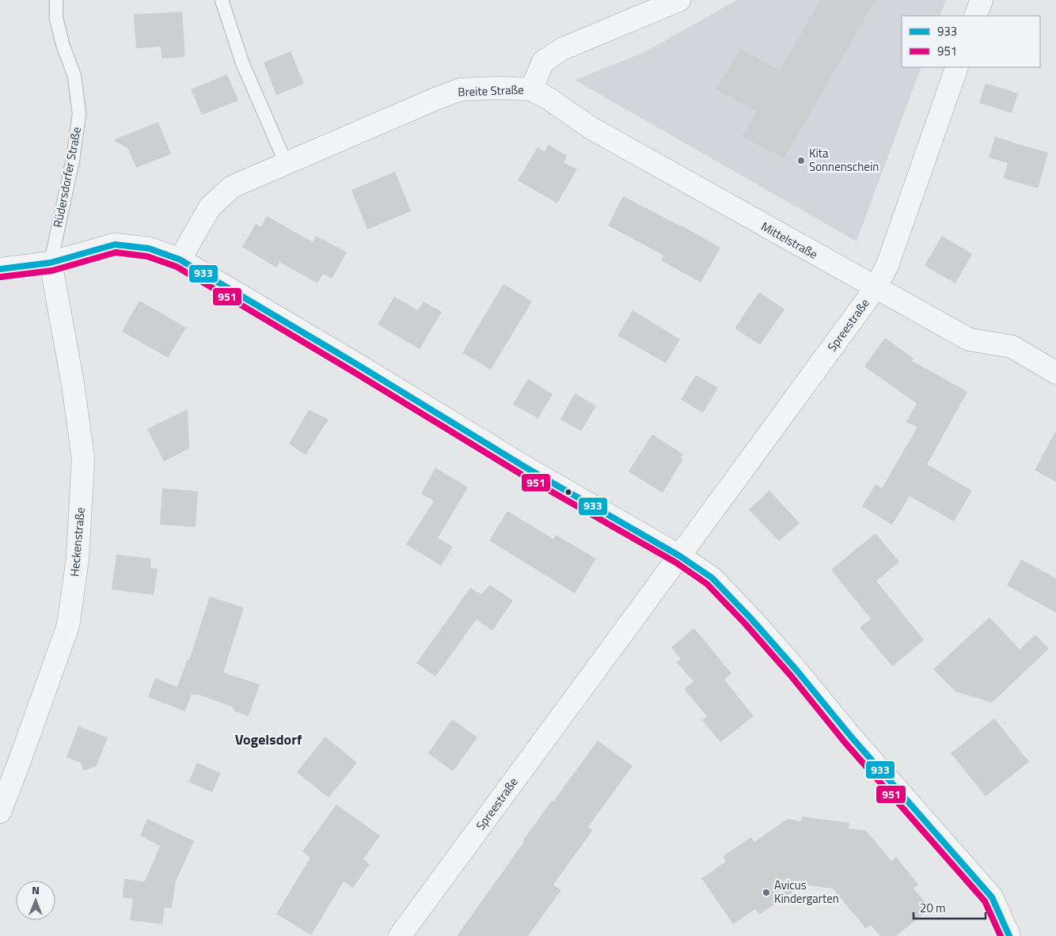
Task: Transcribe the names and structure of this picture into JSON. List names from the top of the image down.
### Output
{
  "streets": {
    "street": [
      "Breite Straße",
      "Mittelstraße",
      "Spreestraße",
      "Heckenstraße"
    ],
    "lane": ["Rüdersdorfer Straße"]
  },
  "crossings": [
    ["Breite Straße", "Mittelstraße"],
    ["Rüdersdorfer Straße", "Heckenstraße"],
    ["Mittelstraße", "Spreestraße"]
  ],
  "districts": ["Vogelsdorf"],
  "places": ["Kita Sonnenschein", "Avicus Kindergarten"],
  "lines": ["transit line 933", "transit line 951"],
  "legend": ["933", "951"],
  "scale_bar": "20 m",
  "north": "top"
}
